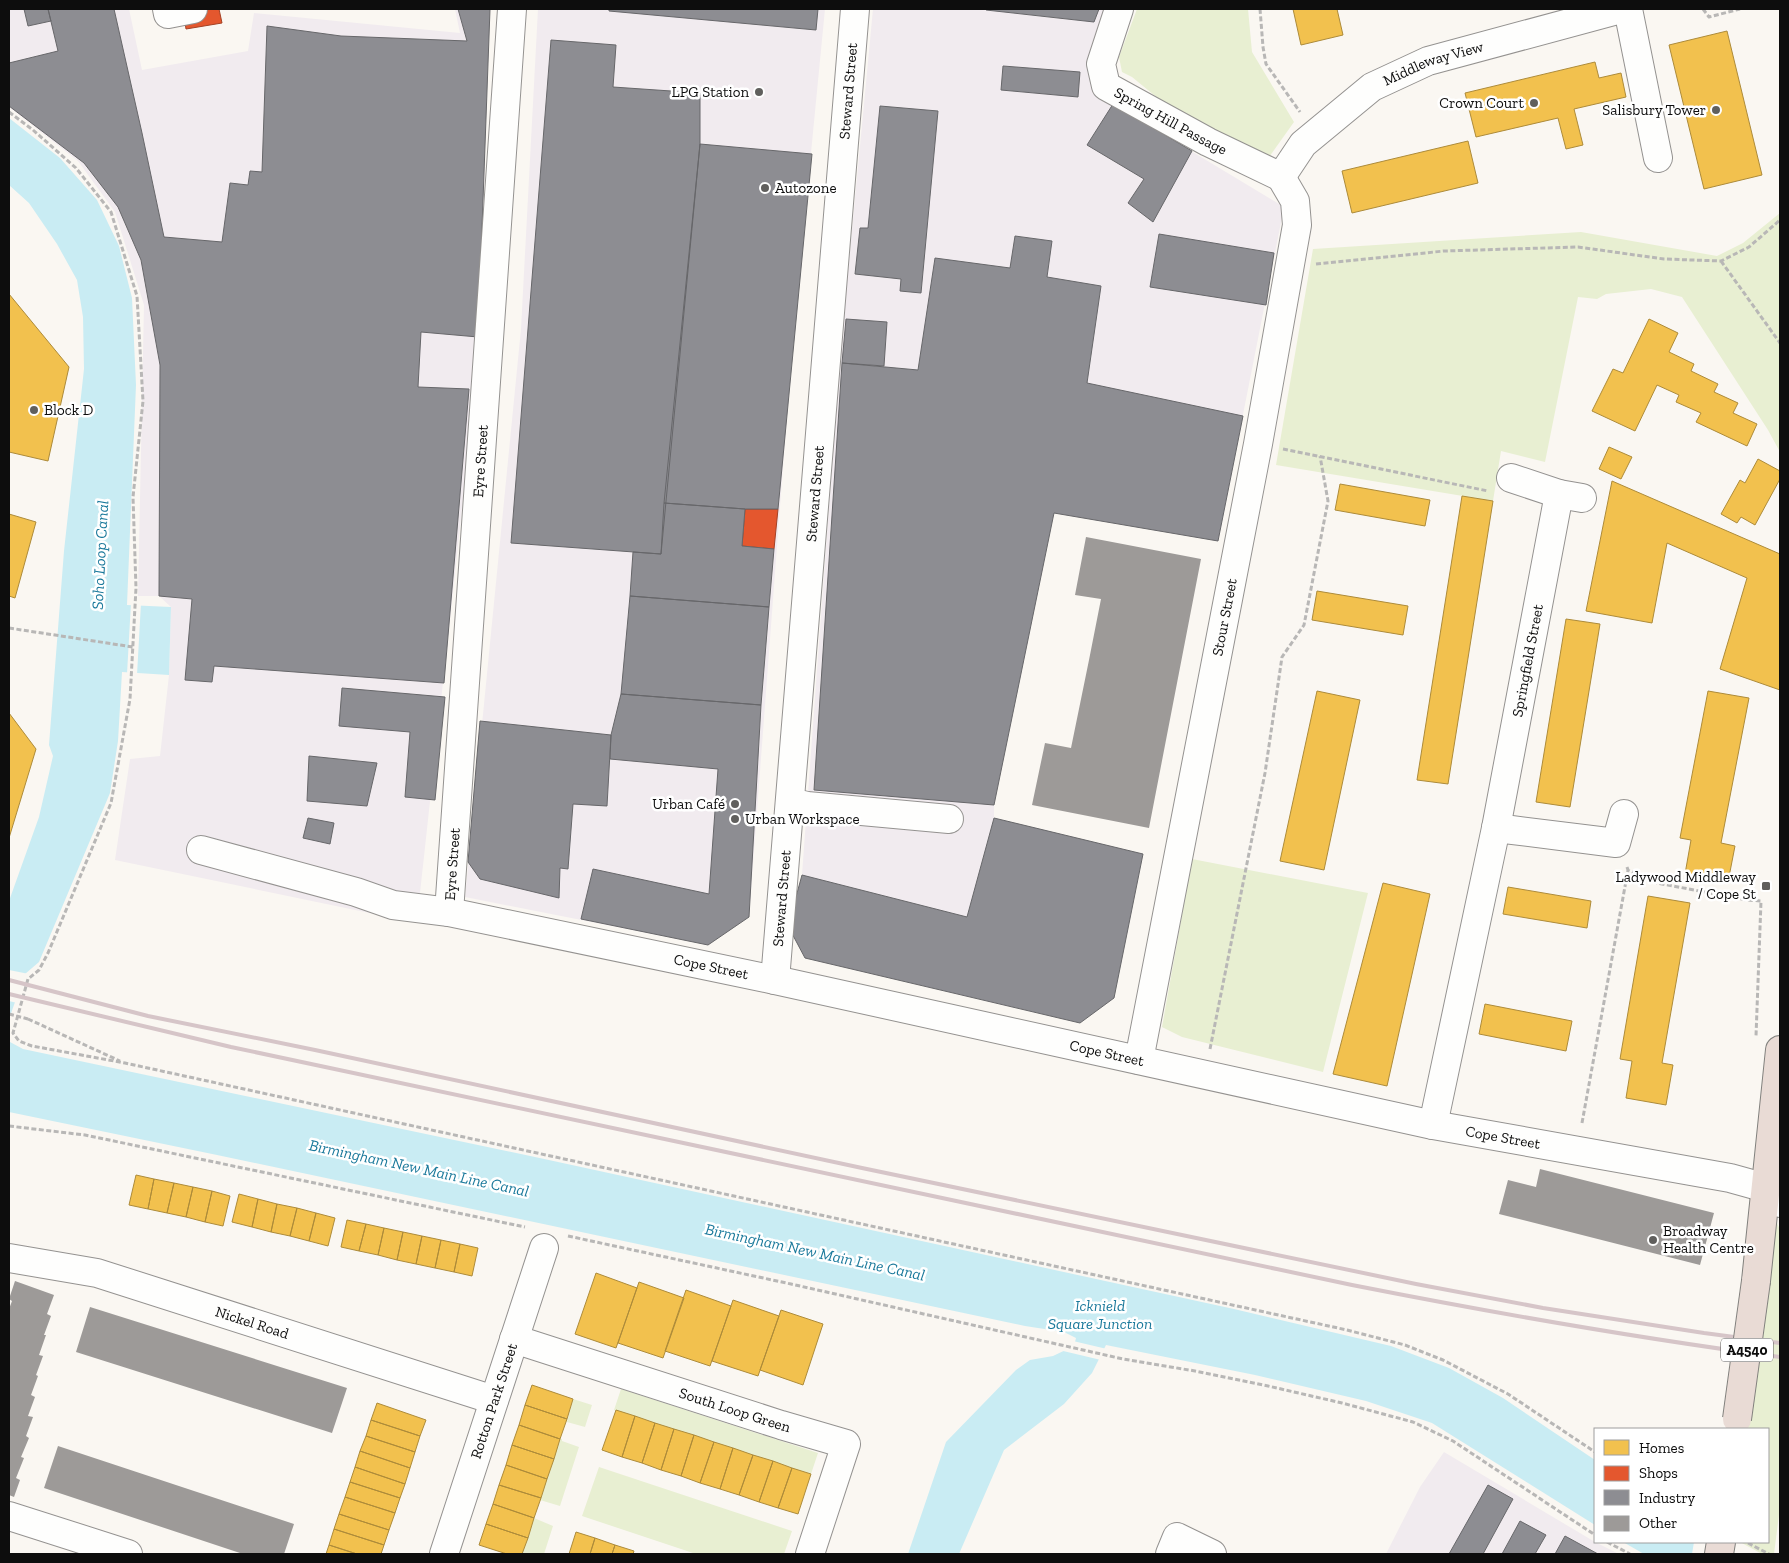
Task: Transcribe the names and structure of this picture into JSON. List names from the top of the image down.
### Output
{
  "streets": {
    "highway": ["A4540"],
    "street": [
      "Middleway View",
      "Steward Street",
      "Spring Hill Passage",
      "Eyre Street",
      "Stour Street",
      "Springfield Street",
      "Cope Street",
      "Nickel Road",
      "Rotton Park Street",
      "South Loop Green"
    ]
  },
  "crossings": [
    ["Middleway View", "Spring Hill Passage"],
    ["Middleway View", "Stour Street"],
    ["Steward Street", "Cope Street"],
    ["Spring Hill Passage", "Stour Street"],
    ["Eyre Street", "Cope Street"],
    ["Stour Street", "Cope Street"],
    ["Springfield Street", "Cope Street"],
    ["Cope Street", "A4540"],
    ["Nickel Road", "Rotton Park Street"],
    ["Rotton Park Street", "South Loop Green"]
  ],
  "water": ["Soho Loop Canal", "Birmingham New Main Line Canal", "Icknield Square Junction"],
  "places": {
    "other": [
      "LPG Station",
      "Crown Court",
      "Salisbury Tower",
      "Autozone",
      "Block D",
      "Urban Café",
      "Urban Workspace",
      "Broadway Health Centre"
    ],
    "transit": ["Ladywood Middleway / Cope St"]
  },
  "legend": [
    "Homes",
    "Shops",
    "Industry",
    "Other"
  ]
}
